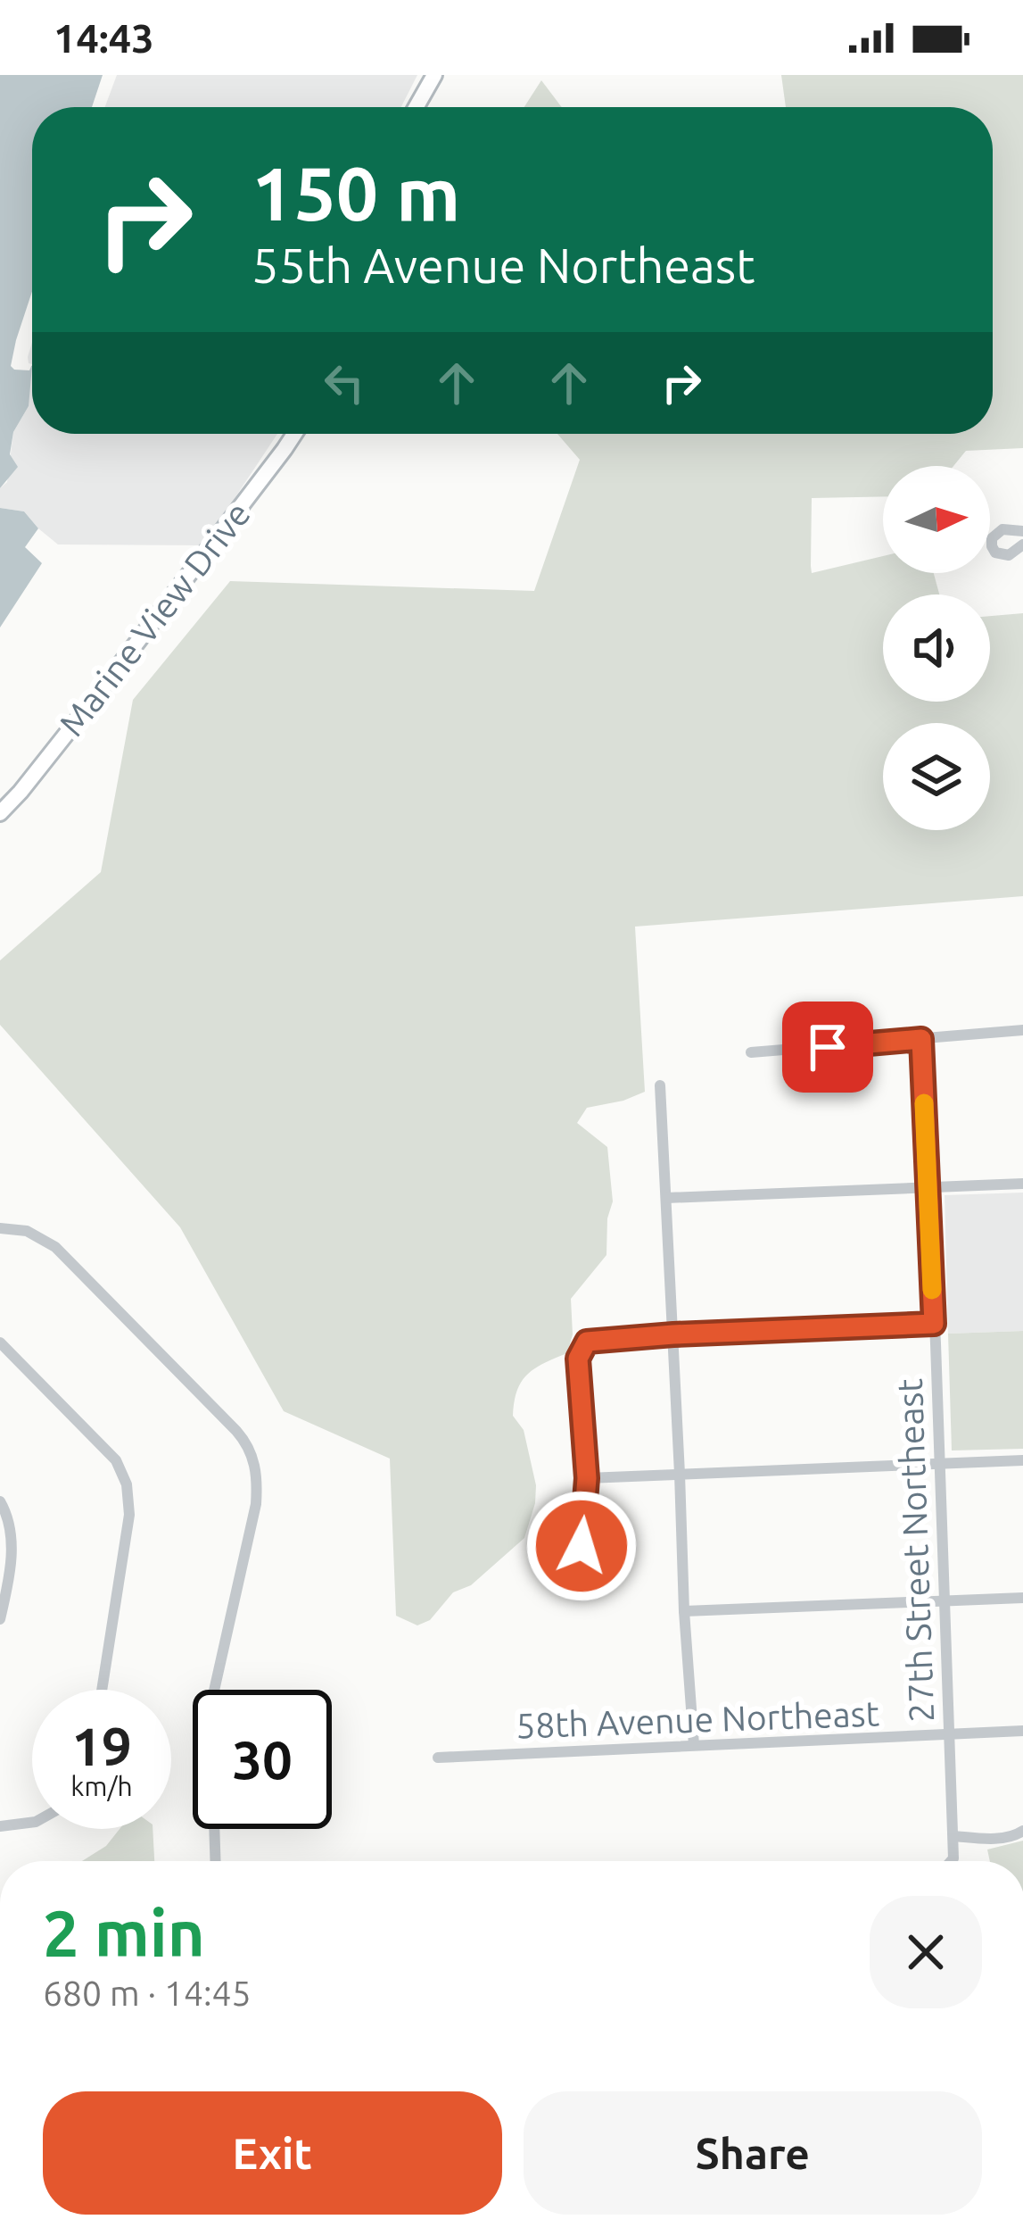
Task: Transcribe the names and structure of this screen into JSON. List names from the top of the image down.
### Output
{
  "streets": {
    "main road": ["Marine View Drive"],
    "street": ["27th Street Northeast", "58th Avenue Northeast"]
  },
  "crossings": [
    ["27th Street Northeast", "58th Avenue Northeast"]
  ],
  "north": "right",
  "page": {
    "status": "14:43",
    "turn": ["150 m", "55th Avenue Northeast"],
    "speed": "19 km/h",
    "limit": "30",
    "heading": ["2 min", "680 m · 14:45"],
    "buttons": ["Exit", "Share"]
  }
}
